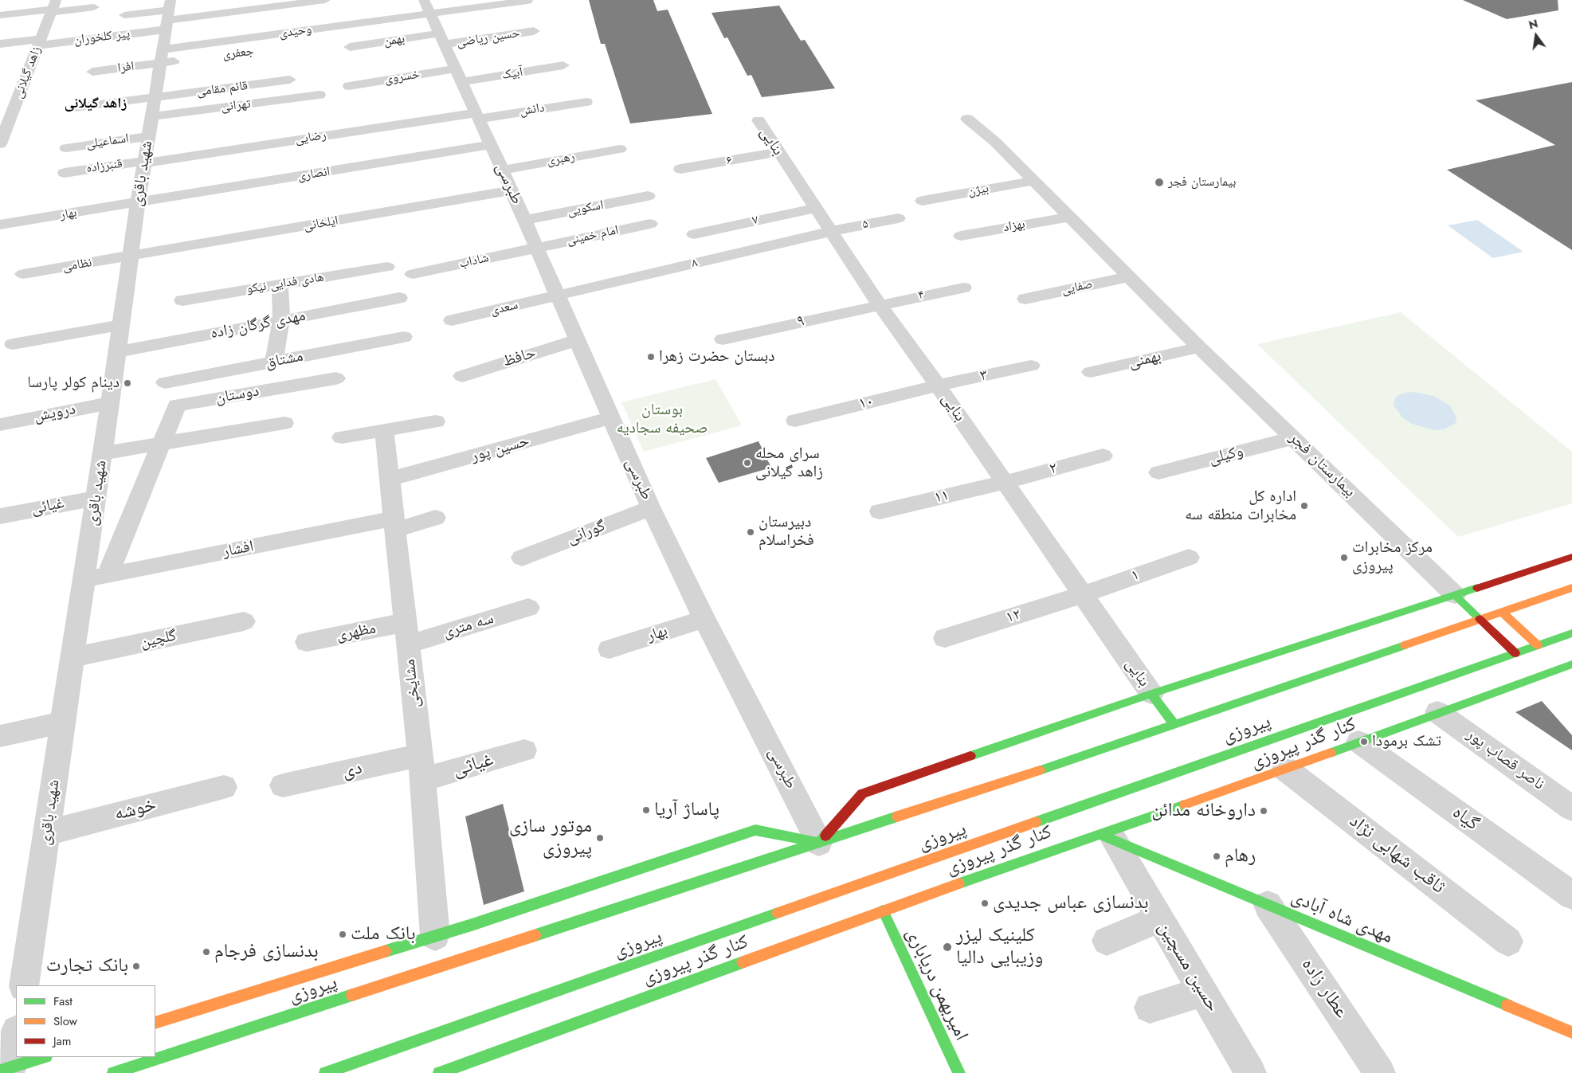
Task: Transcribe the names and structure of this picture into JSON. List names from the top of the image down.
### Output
{
  "streets": {
    "main road": [
      "پیروزی",
      "کنار گذر پیروزی",
      "مهدی شاه آبادی",
      "امیربهمن دریاباری"
    ],
    "street": [
      "وحیدی",
      "پیر کلخوران",
      "حسین ریاضی",
      "بهمن",
      "افرا",
      "زاهد گیلانی",
      "آبیک",
      "خسروی",
      "قائم مقامی",
      "تهرانی",
      "دانش",
      "رضایی",
      "اسماعیلی",
      "بنایی",
      "رهبری",
      "۶",
      "قنبرزاده",
      "شهید باقری",
      "انصاری",
      "طبرسی",
      "بیژن",
      "اسکویی",
      "بهار",
      "۷",
      "ایلخانی",
      "۵",
      "بهزاد",
      "امام خمینی",
      "شاداب",
      "۸",
      "نظامی",
      "هادی فدایی نیکو",
      "صفایی",
      "۴",
      "سعدی",
      "۹",
      "مهدی گرگان زاده",
      "حافظ",
      "مشتاق",
      "بهمنی",
      "۳",
      "دوستان",
      "۱۰",
      "درویش",
      "حسین پور",
      "وکیلی",
      "بیمارستان فجر",
      "۲",
      "۱۱",
      "غیائی",
      "گورانی",
      "افشار",
      "۱",
      "۱۲",
      "سه متری",
      "مظهری",
      "گلچین",
      "مشایخی",
      "ناصر قصاب پور",
      "غیاثی",
      "دی",
      "خوشه",
      "گیاه",
      "ثاقب شهابی نژاد",
      "حسین مسچین",
      "عطار زاده"
    ]
  },
  "crossings": [
    ["وحیدی", "افرا"],
    ["وحیدی", "شهید باقری"],
    ["وحیدی", "طبرسی"],
    ["پیر کلخوران", "زاهد گیلانی"],
    ["پیر کلخوران", "شهید باقری"],
    ["حسین ریاضی", "بهمن"],
    ["حسین ریاضی", "طبرسی"],
    ["بهمن", "طبرسی"],
    ["افرا", "شهید باقری"],
    ["آبیک", "خسروی"],
    ["آبیک", "طبرسی"],
    ["خسروی", "طبرسی"],
    ["قائم مقامی", "تهرانی"],
    ["قائم مقامی", "اسماعیلی"],
    ["قائم مقامی", "شهید باقری"],
    ["تهرانی", "اسماعیلی"],
    ["تهرانی", "شهید باقری"],
    ["دانش", "رضایی"],
    ["دانش", "طبرسی"],
    ["رضایی", "قنبرزاده"],
    ["رضایی", "شهید باقری"],
    ["رضایی", "طبرسی"],
    ["اسماعیلی", "شهید باقری"],
    ["بنایی", "۶"],
    ["بنایی", "۷"],
    ["بنایی", "۵"],
    ["بنایی", "۸"],
    ["بنایی", "۴"],
    ["بنایی", "۹"],
    ["بنایی", "۳"],
    ["بنایی", "۱۰"],
    ["بنایی", "۲"],
    ["بنایی", "۱۱"],
    ["بنایی", "۱"],
    ["بنایی", "۱۲"],
    ["رهبری", "طبرسی"],
    ["قنبرزاده", "شهید باقری"],
    ["شهید باقری", "انصاری"],
    ["شهید باقری", "بهار"],
    ["شهید باقری", "ایلخانی"],
    ["شهید باقری", "نظامی"],
    ["شهید باقری", "مهدی گرگان زاده"],
    ["شهید باقری", "درویش"],
    ["شهید باقری", "غیائی"],
    ["شهید باقری", "افشار"],
    ["شهید باقری", "گلچین"],
    ["شهید باقری", "خوشه"],
    ["انصاری", "طبرسی"],
    ["انصاری", "بهار"],
    ["طبرسی", "اسکویی"],
    ["طبرسی", "بهار"],
    ["طبرسی", "ایلخانی"],
    ["طبرسی", "امام خمینی"],
    ["طبرسی", "شاداب"],
    ["طبرسی", "۸"],
    ["طبرسی", "سعدی"],
    ["طبرسی", "حافظ"],
    ["طبرسی", "حسین پور"],
    ["طبرسی", "گورانی"],
    ["طبرسی", "پیروزی"],
    ["بیژن", "بیمارستان فجر"],
    ["ایلخانی", "نظامی"],
    ["۵", "۸"],
    ["بهزاد", "بیمارستان فجر"],
    ["امام خمینی", "شاداب"],
    ["۸", "سعدی"],
    ["صفایی", "بیمارستان فجر"],
    ["۴", "۹"],
    ["بهمنی", "بیمارستان فجر"],
    ["۳", "۱۰"],
    ["دوستان", "افشار"],
    ["حسین پور", "مشایخی"],
    ["وکیلی", "بیمارستان فجر"],
    ["۲", "۱۱"],
    ["افشار", "مشایخی"],
    ["۱", "۱۲"],
    ["سه متری", "مظهری"],
    ["سه متری", "مشایخی"],
    ["مظهری", "مشایخی"],
    ["مشایخی", "پیروزی"],
    ["مشایخی", "غیاثی"],
    ["مشایخی", "دی"],
    ["کنار گذر پیروزی", "ناصر قصاب پور"],
    ["کنار گذر پیروزی", "گیاه"],
    ["کنار گذر پیروزی", "ثاقب شهابی نژاد"],
    ["کنار گذر پیروزی", "مهدی شاه آبادی"],
    ["کنار گذر پیروزی", "حسین مسچین"],
    ["کنار گذر پیروزی", "امیربهمن دریاباری"],
    ["غیاثی", "دی"],
    ["مهدی شاه آبادی", "حسین مسچین"],
    ["مهدی شاه آبادی", "عطار زاده"]
  ],
  "districts": ["زاهد گیلانی"],
  "parks": ["بوستان صحیفه سجادیه"],
  "places": [
    "بیمارستان فجر",
    "دبستان حضرت زهرا",
    "دینام کولر پارسا",
    "سرای محله زاهد گیلانی",
    "اداره کل مخابرات منطقه سه",
    "دبیرستان فخراسلام",
    "مرکز مخابرات پیروزی",
    "تشک برمودا",
    "پاساژ آریا",
    "داروخانه مدائن",
    "موتور سازی پیروزی",
    "رهام",
    "بدنسازی عباس جدیدی",
    "بانک ملت",
    "کلینیک لیزر وزیبایی دالیا",
    "بدنسازی فرجام",
    "بانک تجارت"
  ],
  "legend": ["Fast", "Slow", "Jam"],
  "north": "top"
}
